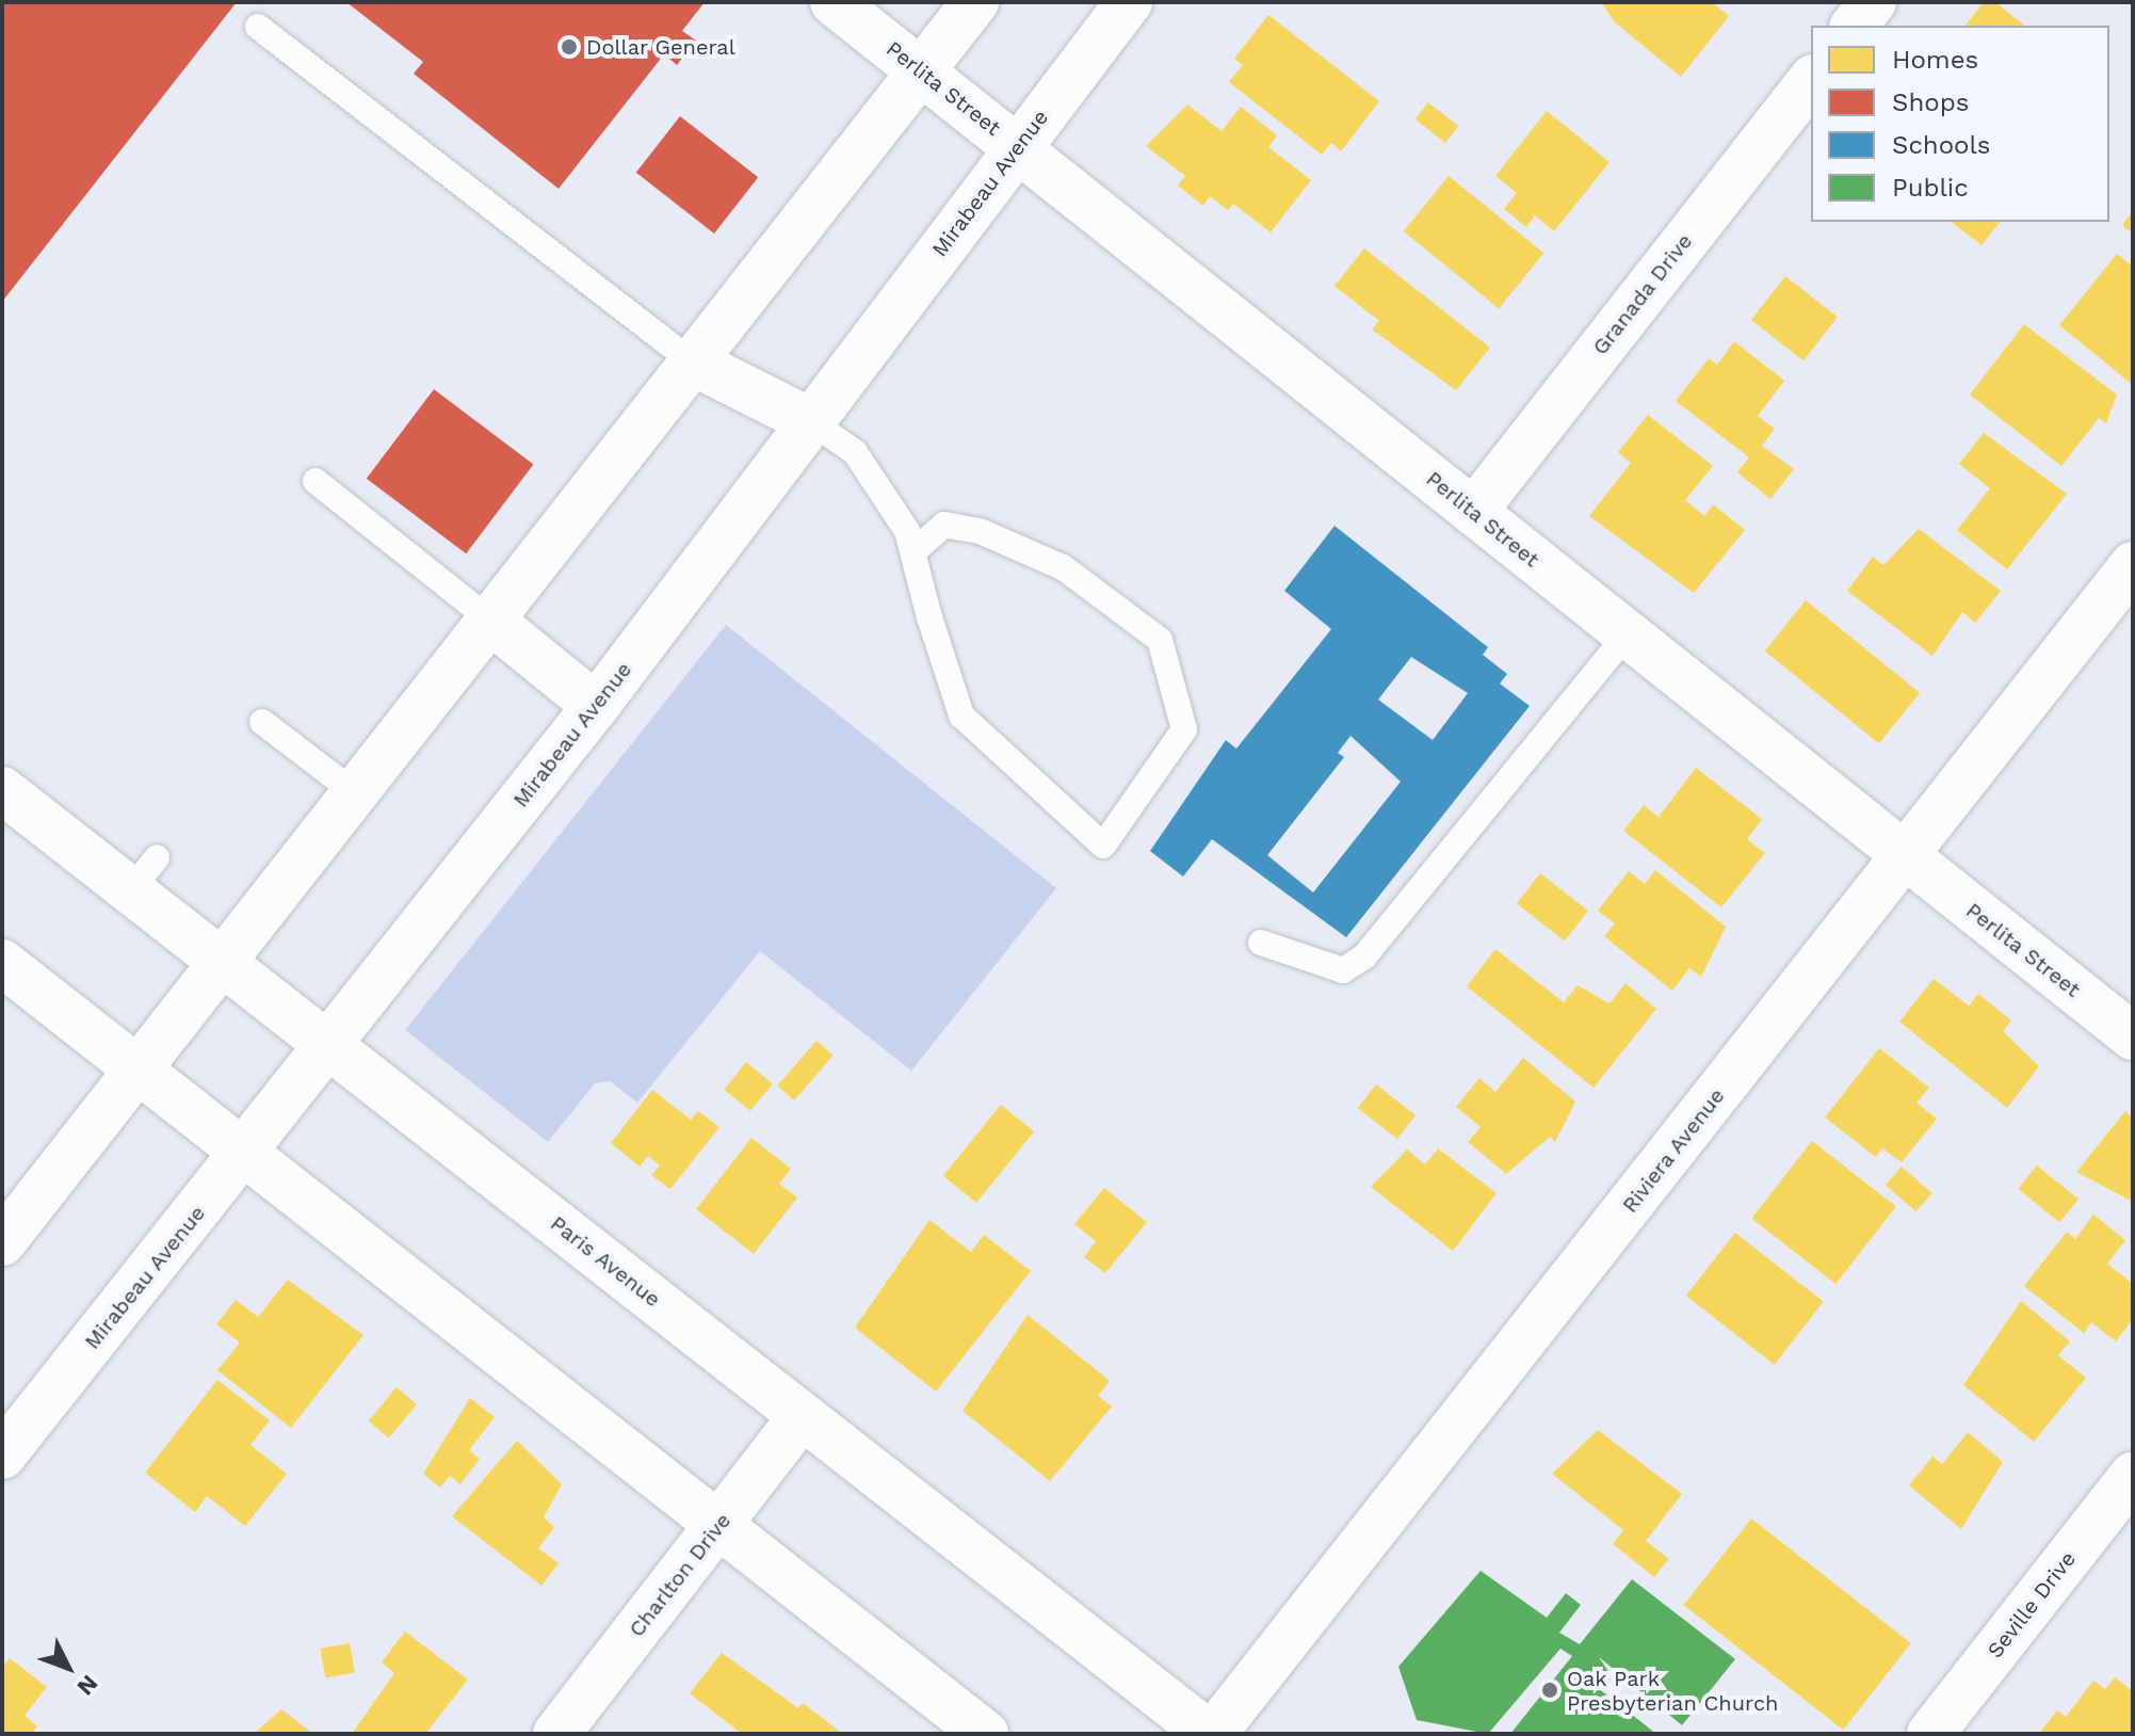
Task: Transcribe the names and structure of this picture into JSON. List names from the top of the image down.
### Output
{
  "streets": {
    "street": [
      "Perlita Street",
      "Mirabeau Avenue",
      "Granada Drive",
      "Riviera Avenue",
      "Paris Avenue",
      "Charlton Drive",
      "Seville Drive"
    ]
  },
  "crossings": [
    ["Perlita Street", "Mirabeau Avenue"],
    ["Perlita Street", "Granada Drive"],
    ["Perlita Street", "Riviera Avenue"],
    ["Mirabeau Avenue", "Paris Avenue"],
    ["Riviera Avenue", "Paris Avenue"],
    ["Paris Avenue", "Charlton Drive"]
  ],
  "places": ["Dollar General", "Oak Park Presbyterian Church"],
  "legend": [
    "Homes",
    "Shops",
    "Schools",
    "Public"
  ],
  "north": "bottom right"
}
